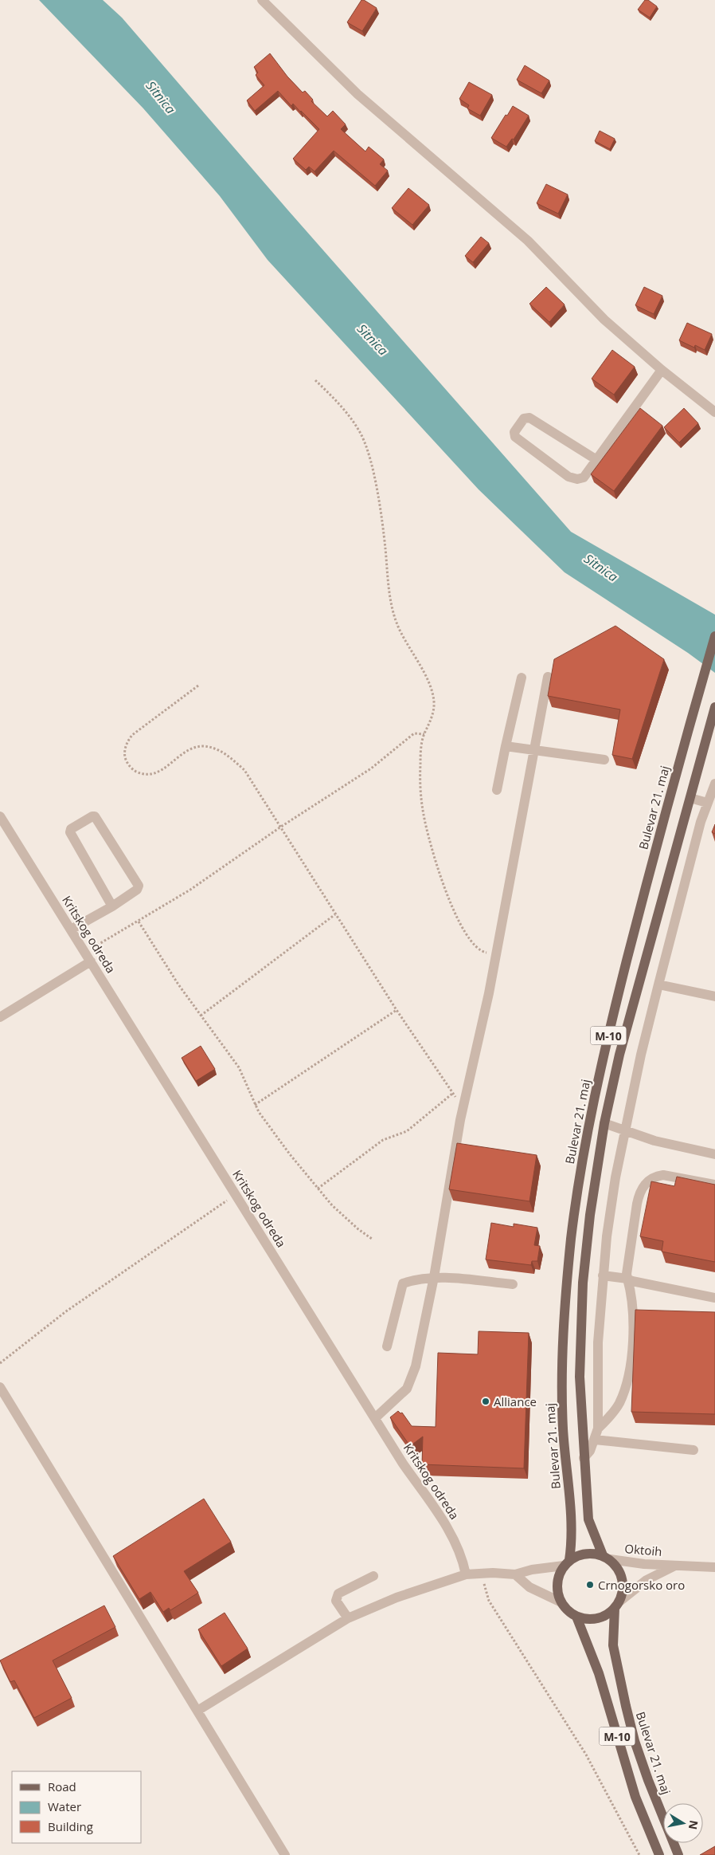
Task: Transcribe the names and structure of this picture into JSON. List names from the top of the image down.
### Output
{
  "streets": {
    "main road": ["Bulevar 21. maj", "M-10"],
    "street": ["Kritskog odreda", "Oktoih"]
  },
  "crossings": [
    ["Bulevar 21. maj", "M-10"],
    ["Bulevar 21. maj", "Oktoih"],
    ["M-10", "Oktoih"]
  ],
  "water": ["Sitnica"],
  "places": ["Alliance", "Crnogorsko oro"],
  "legend": ["Road", "Water", "Building"],
  "north": "right"
}
